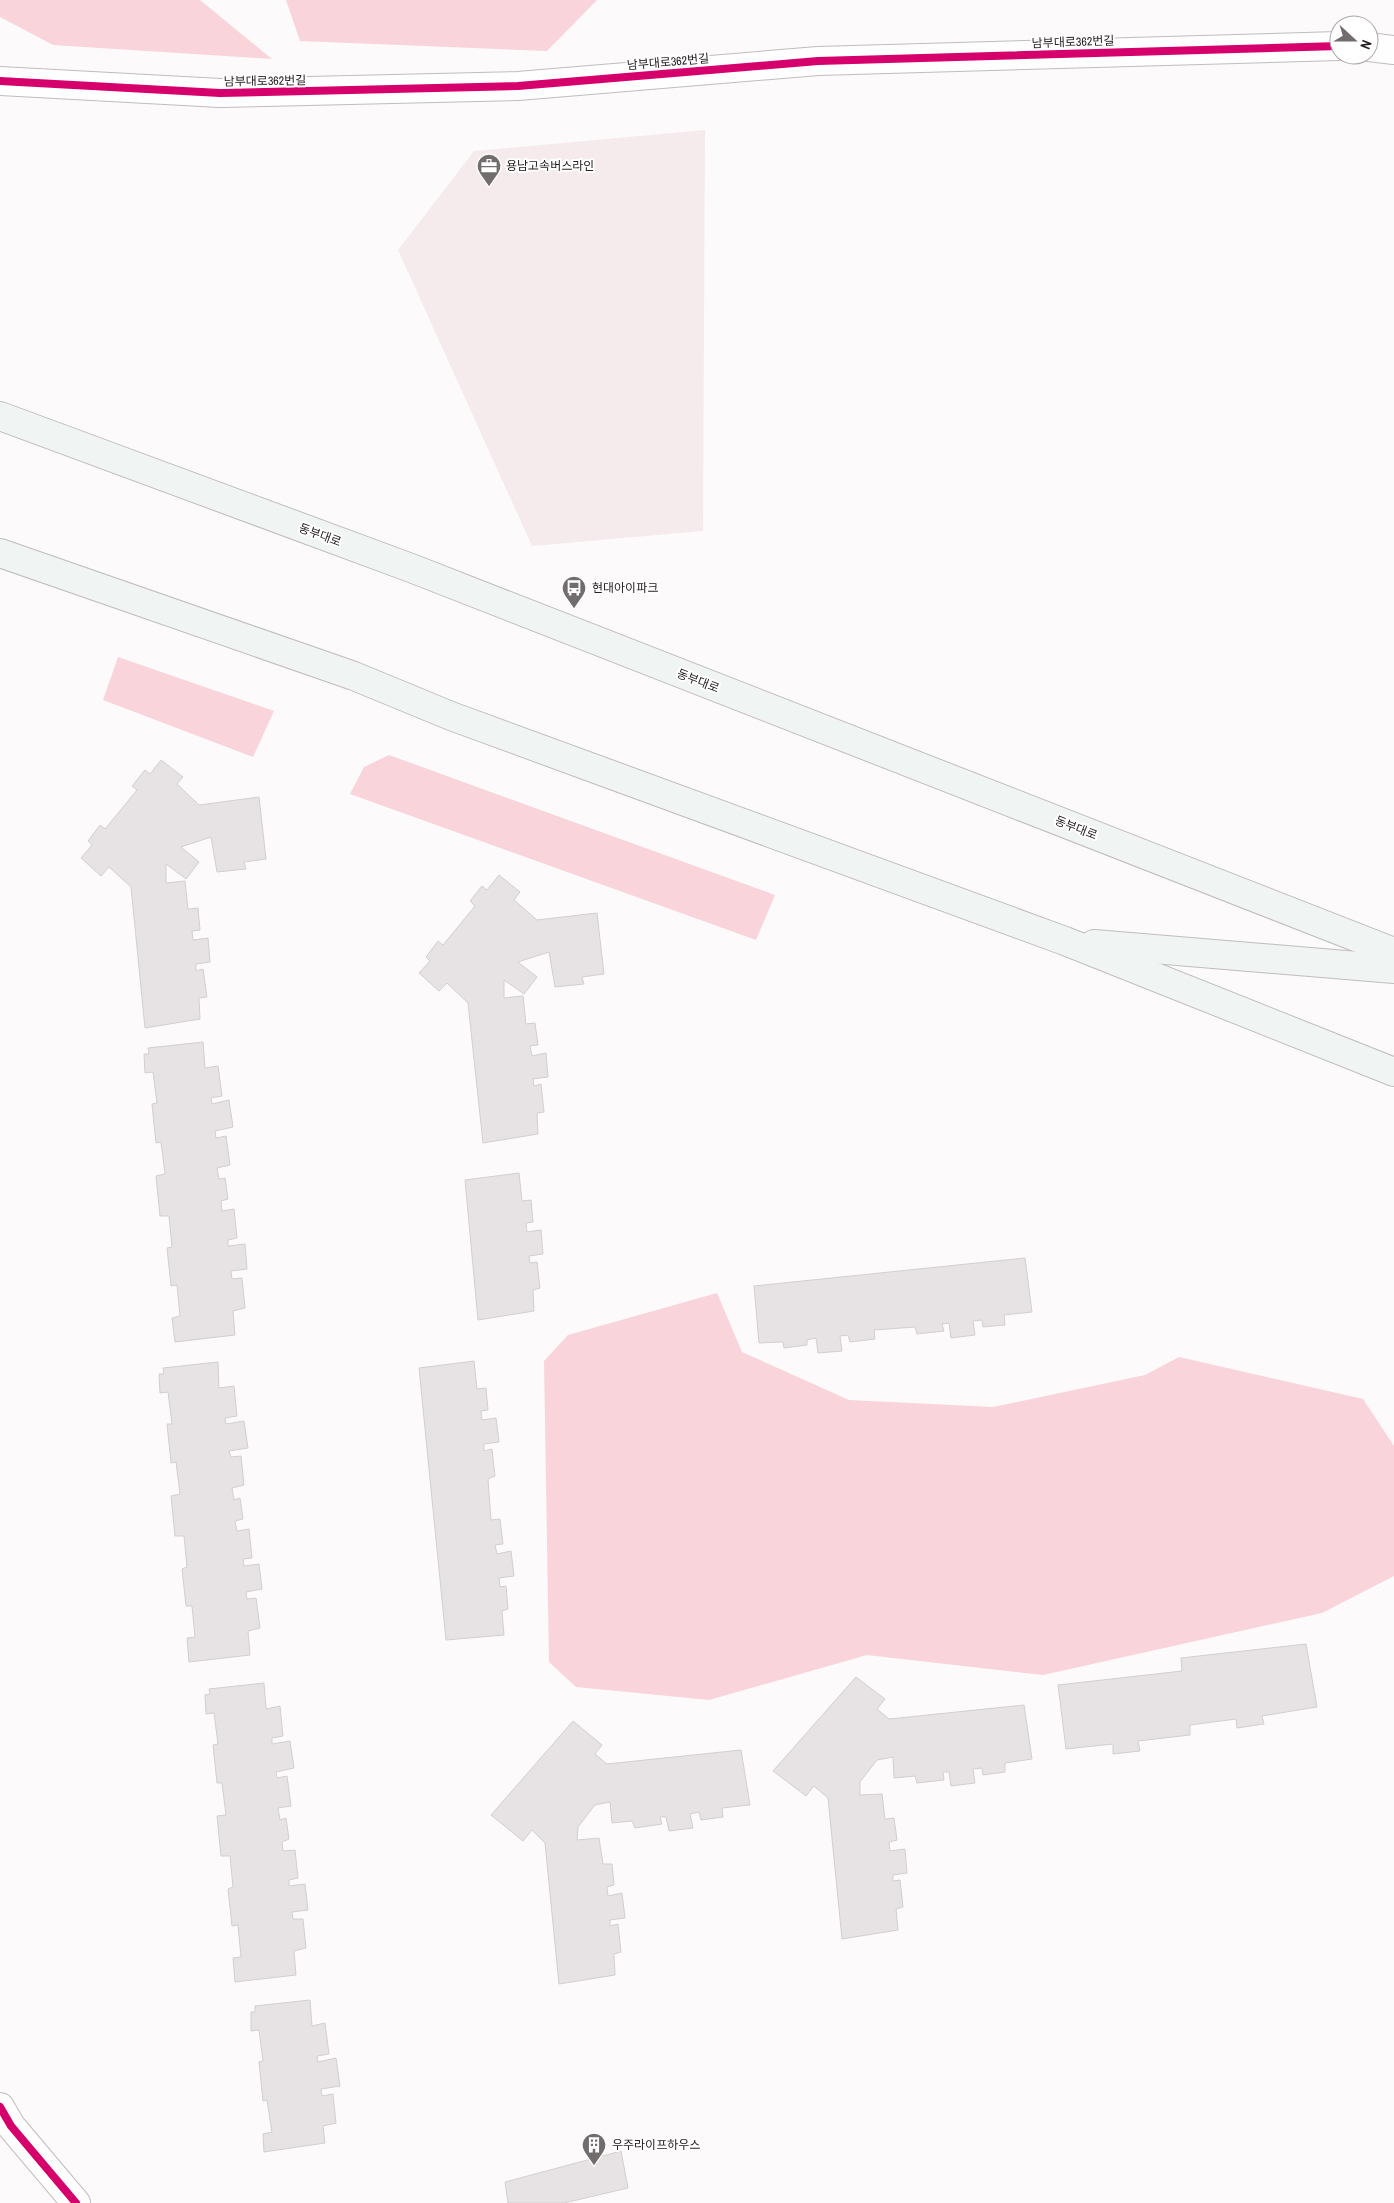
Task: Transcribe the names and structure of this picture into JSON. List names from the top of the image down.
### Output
{
  "streets": {
    "main road": ["동부대로"],
    "street": ["남부대로362번길"]
  },
  "places": {
    "office": ["용남고속버스라인"],
    "bus stop": ["현대아이파크"],
    "building": ["우주라이프하우스"]
  },
  "north": "right"
}
